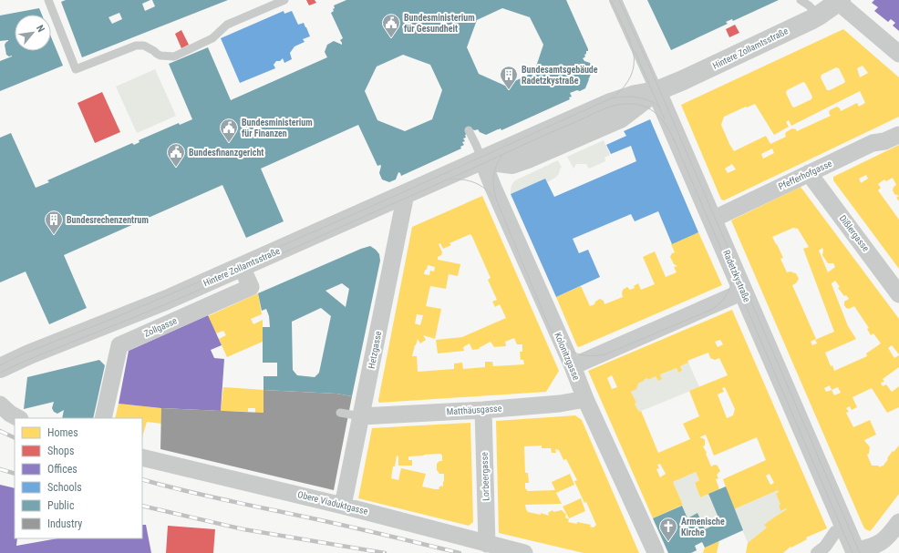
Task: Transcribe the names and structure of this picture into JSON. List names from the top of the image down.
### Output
{
  "streets": {
    "street": [
      "Hintere Zollamtsstraße",
      "Pfefferhofgasse",
      "Dißlergasse",
      "Radetzkystraße",
      "Zollgasse",
      "Hetzgasse",
      "Kolonitzgasse",
      "Matthäusgasse",
      "Lorbeergasse",
      "Obere Viaduktgasse"
    ]
  },
  "crossings": [
    ["Hintere Zollamtsstraße", "Radetzkystraße"],
    ["Hintere Zollamtsstraße", "Zollgasse"],
    ["Hintere Zollamtsstraße", "Hetzgasse"],
    ["Hintere Zollamtsstraße", "Kolonitzgasse"],
    ["Pfefferhofgasse", "Dißlergasse"],
    ["Pfefferhofgasse", "Radetzkystraße"],
    ["Hetzgasse", "Matthäusgasse"],
    ["Hetzgasse", "Obere Viaduktgasse"],
    ["Kolonitzgasse", "Matthäusgasse"],
    ["Matthäusgasse", "Lorbeergasse"],
    ["Lorbeergasse", "Obere Viaduktgasse"]
  ],
  "places": {
    "public building": ["Bundesministerium für Gesundheit", "Bundesministerium für Finanzen", "Bundesfinanzgericht"],
    "building": ["Bundesamtsgebäude Radetzkystraße", "Bundesrechenzentrum"],
    "church": ["Armenische Kirche"]
  },
  "legend": [
    "Homes",
    "Shops",
    "Offices",
    "Schools",
    "Public",
    "Industry"
  ],
  "north": "top right"
}
